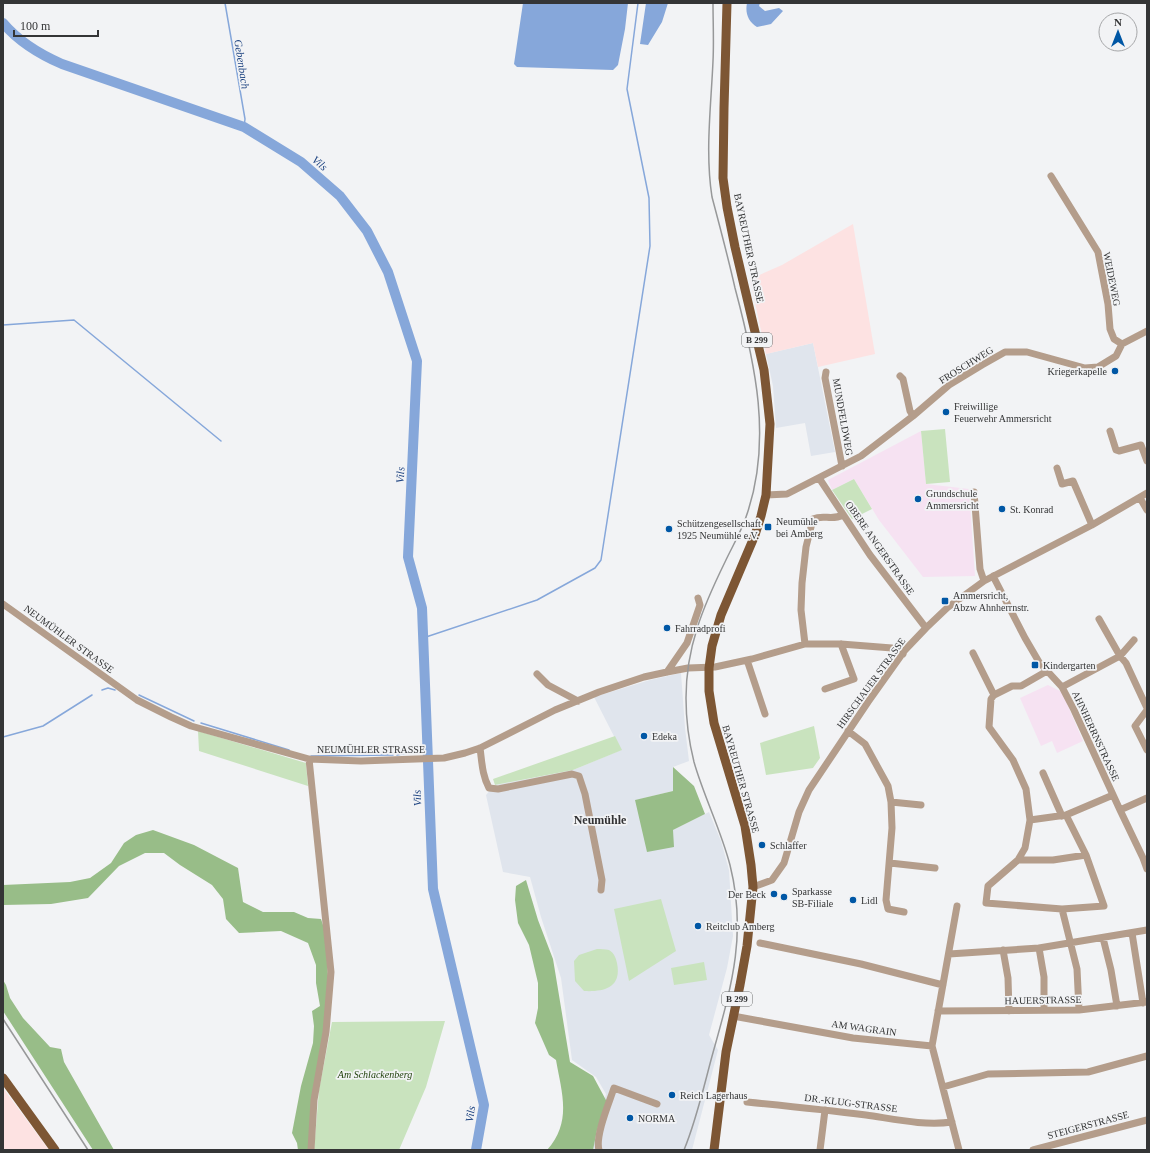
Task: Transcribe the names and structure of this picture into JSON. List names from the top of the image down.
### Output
{
  "streets": {
    "main road": ["BAYREUTHER STRASSE", "B 299"],
    "street": [
      "WEIDEWEG",
      "FROSCHWEG",
      "MUNDFELDWEG",
      "OBERE ANGERSTRASSE",
      "NEUMÜHLER STRASSE",
      "HIRSCHAUER STRASSE",
      "AHNHERRNSTRASSE",
      "HAUERSTRASSE",
      "AM WAGRAIN",
      "DR.-KLUG-STRASSE",
      "STEIGERSTRASSE"
    ]
  },
  "crossings": [
    ["BAYREUTHER STRASSE", "FROSCHWEG"],
    ["BAYREUTHER STRASSE", "NEUMÜHLER STRASSE"],
    ["BAYREUTHER STRASSE", "HIRSCHAUER STRASSE"],
    ["BAYREUTHER STRASSE", "AM WAGRAIN"],
    ["WEIDEWEG", "FROSCHWEG"],
    ["FROSCHWEG", "MUNDFELDWEG"],
    ["FROSCHWEG", "OBERE ANGERSTRASSE"],
    ["OBERE ANGERSTRASSE", "HIRSCHAUER STRASSE"],
    ["NEUMÜHLER STRASSE", "HIRSCHAUER STRASSE"],
    ["HIRSCHAUER STRASSE", "AHNHERRNSTRASSE"]
  ],
  "districts": ["Neumühle"],
  "water": ["Gebenbach", "Vils"],
  "parks": ["Am Schlackenberg"],
  "places": {
    "other": [
      "Kriegerkapelle",
      "Freiwillige Feuerwehr Ammersricht",
      "Grundschule Ammersricht",
      "St. Konrad",
      "Schützengesellschaft 1925 Neumühle e.V.",
      "Fahrradprofi",
      "Edeka",
      "Schlaffer",
      "Der Beck",
      "Sparkasse SB-Filiale",
      "Lidl",
      "Reitclub Amberg",
      "Reich Lagerhaus",
      "NORMA"
    ],
    "transit": ["Neumühle bei Amberg", "Ammersricht, Abzw Ahnherrnstr.", "Kindergarten"]
  },
  "scale_bar": "100 m",
  "north": "top"
}
